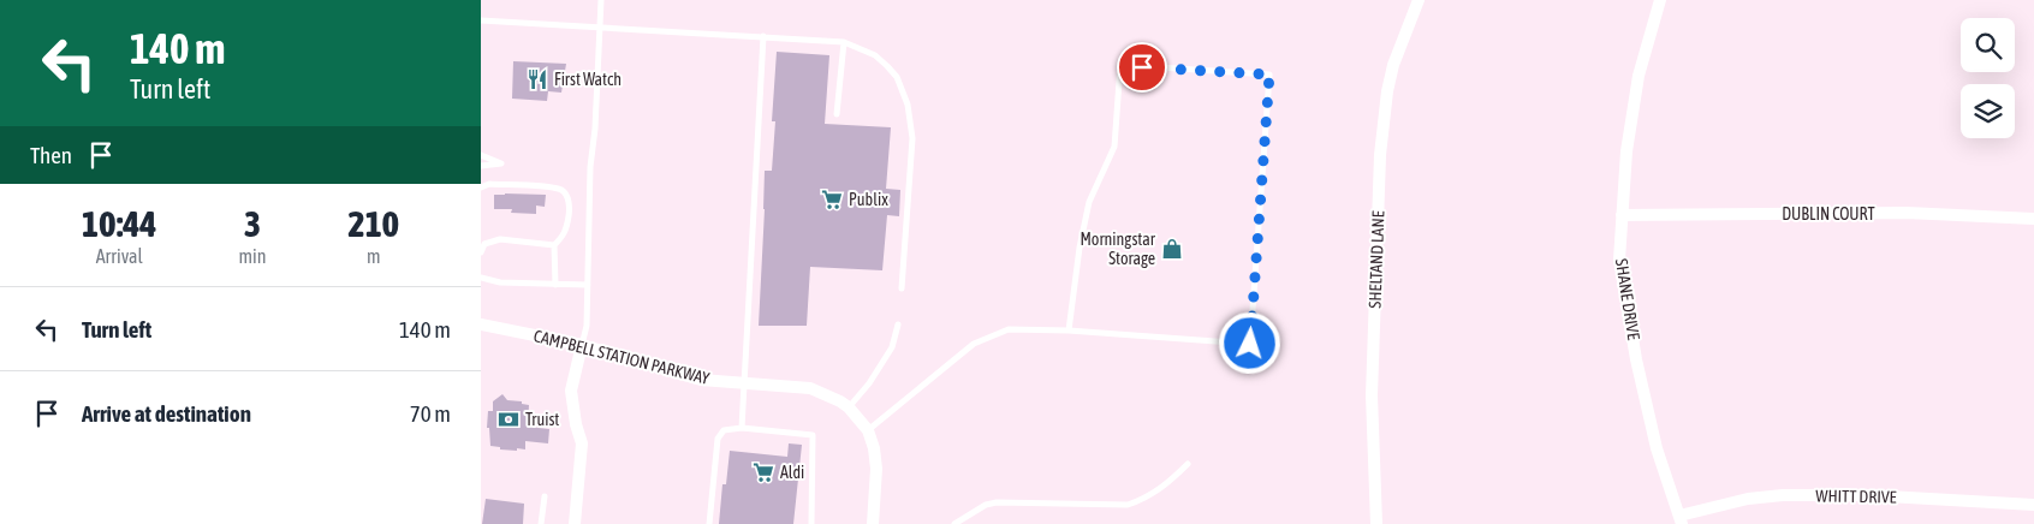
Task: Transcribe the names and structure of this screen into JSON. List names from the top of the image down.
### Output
{
  "streets": {
    "street": [
      "DUBLIN COURT",
      "SHELTAND LANE",
      "SHANE DRIVE",
      "CAMPBELL STATION PARKWAY",
      "WHITT DRIVE"
    ]
  },
  "crossings": [
    ["DUBLIN COURT", "SHANE DRIVE"],
    ["SHANE DRIVE", "WHITT DRIVE"]
  ],
  "places": {
    "restaurant": ["First Watch"],
    "supermarket": ["Publix", "Aldi"],
    "shop": ["Morningstar Storage"],
    "bank": ["Truist"]
  },
  "page": {
    "turn": ["140 m", "Turn left"],
    "then": "Then",
    "eta": [
      "10:44",
      "Arrival",
      "3",
      "min",
      "210",
      "m"
    ],
    "list": [
      {
        "name": "Turn left",
        "value": "140 m"
      },
      {
        "name": "Arrive at destination",
        "value": "70 m"
      }
    ]
  }
}
